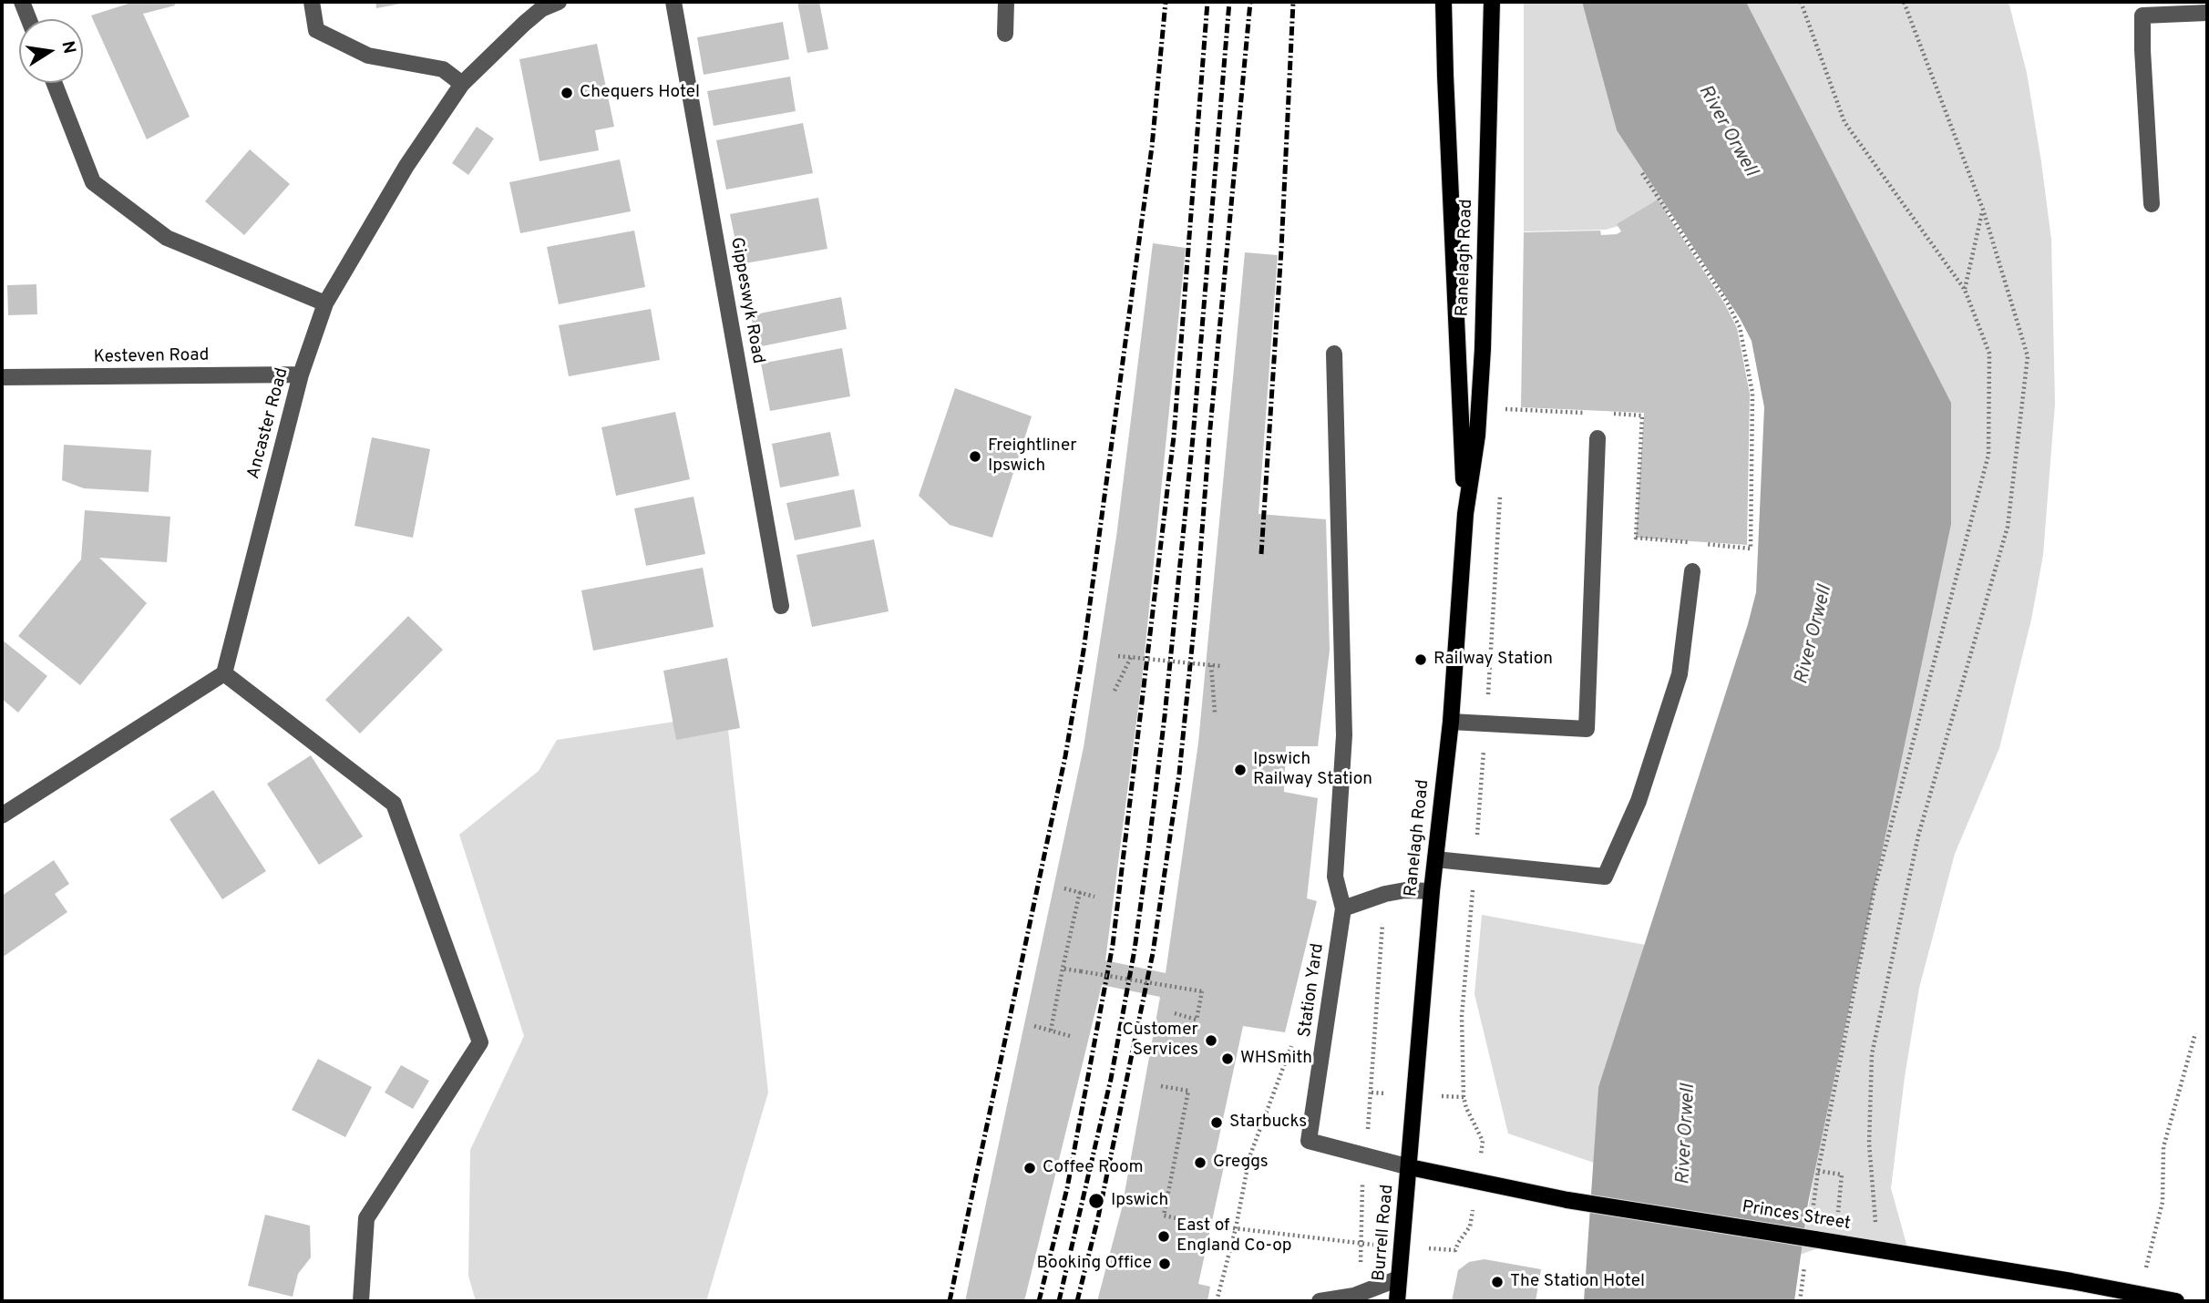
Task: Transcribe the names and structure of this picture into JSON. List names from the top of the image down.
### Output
{
  "streets": {
    "main road": ["Ranelagh Road", "Princes Street", "Burrell Road"],
    "street": [
      "Gippeswyk Road",
      "Kesteven Road",
      "Ancaster Road",
      "Station Yard"
    ]
  },
  "crossings": [
    ["Ranelagh Road", "Station Yard"],
    ["Ranelagh Road", "Princes Street"],
    ["Ranelagh Road", "Burrell Road"],
    ["Kesteven Road", "Ancaster Road"],
    ["Station Yard", "Princes Street"],
    ["Station Yard", "Burrell Road"],
    ["Princes Street", "Burrell Road"]
  ],
  "water": ["River Orwell"],
  "places": [
    "Chequers Hotel",
    "Freightliner Ipswich",
    "Railway Station",
    "Ipswich Railway Station",
    "Customer Services",
    "WHSmith",
    "Starbucks",
    "Greggs",
    "Coffee Room",
    "Ipswich",
    "East of England Co-op",
    "Booking Office",
    "The Station Hotel"
  ],
  "north": "right"
}
